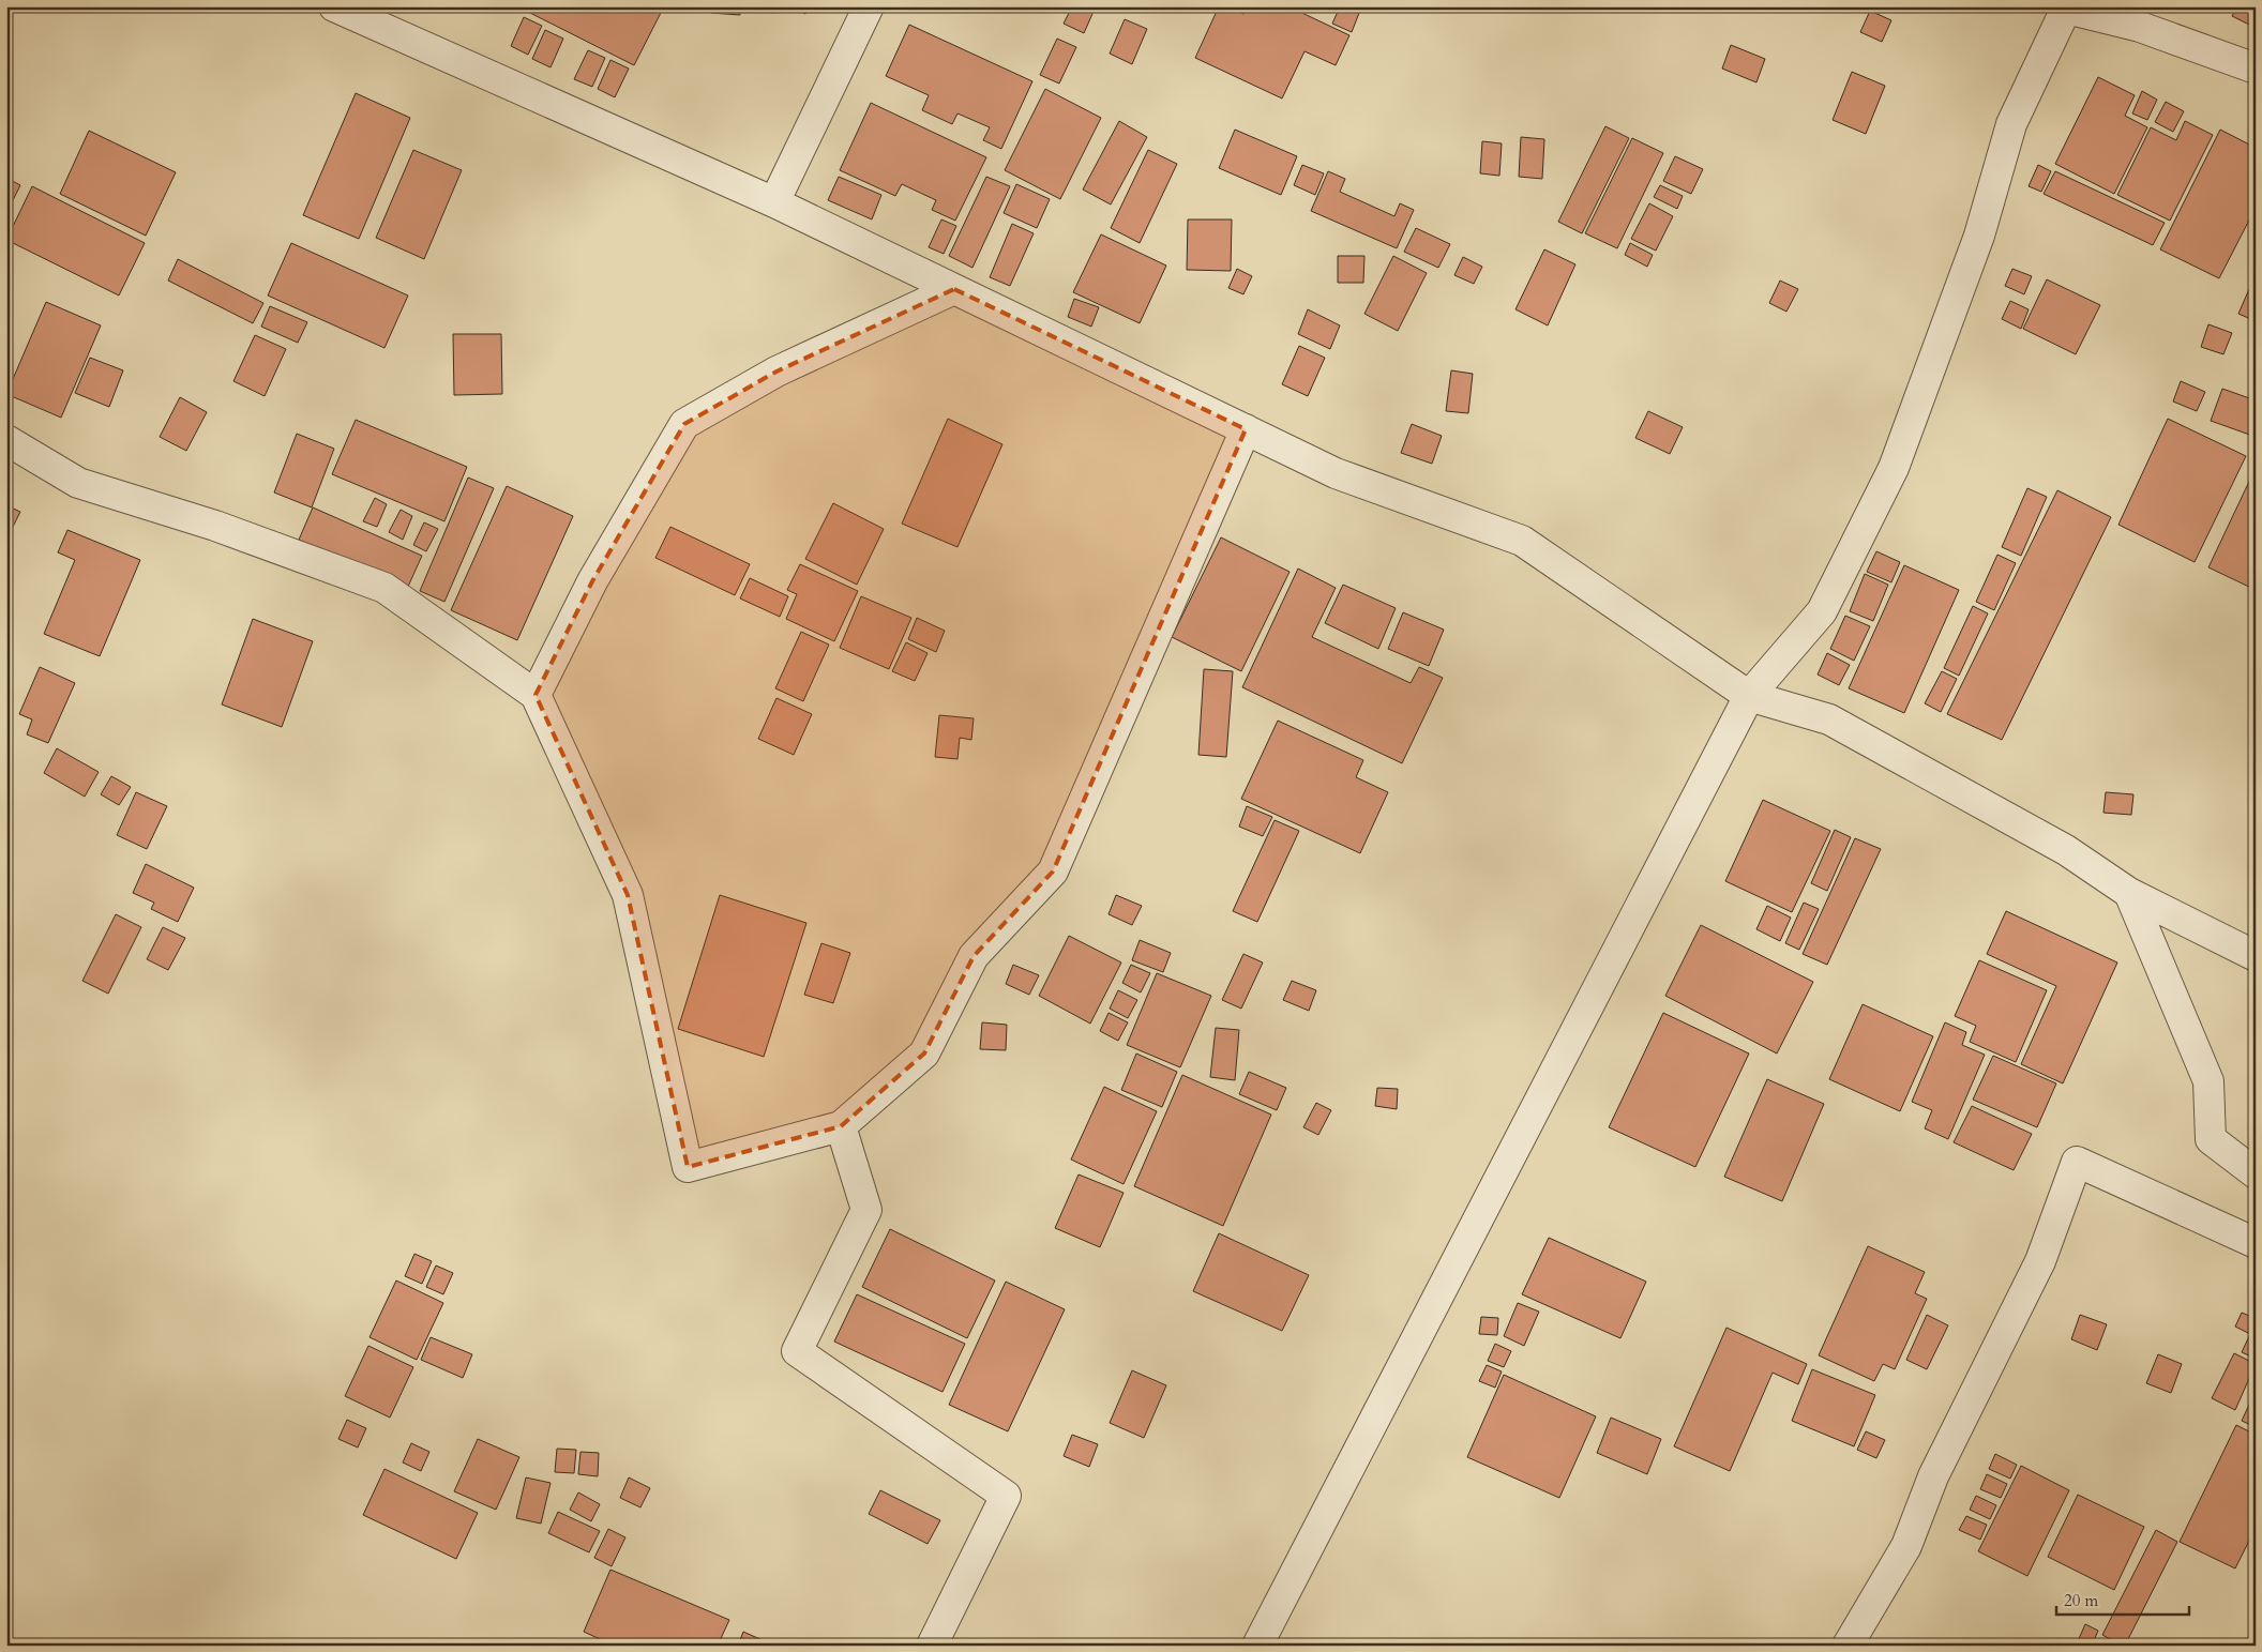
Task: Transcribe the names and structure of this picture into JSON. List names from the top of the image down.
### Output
{
  "scale_bar": "20 m"
}
